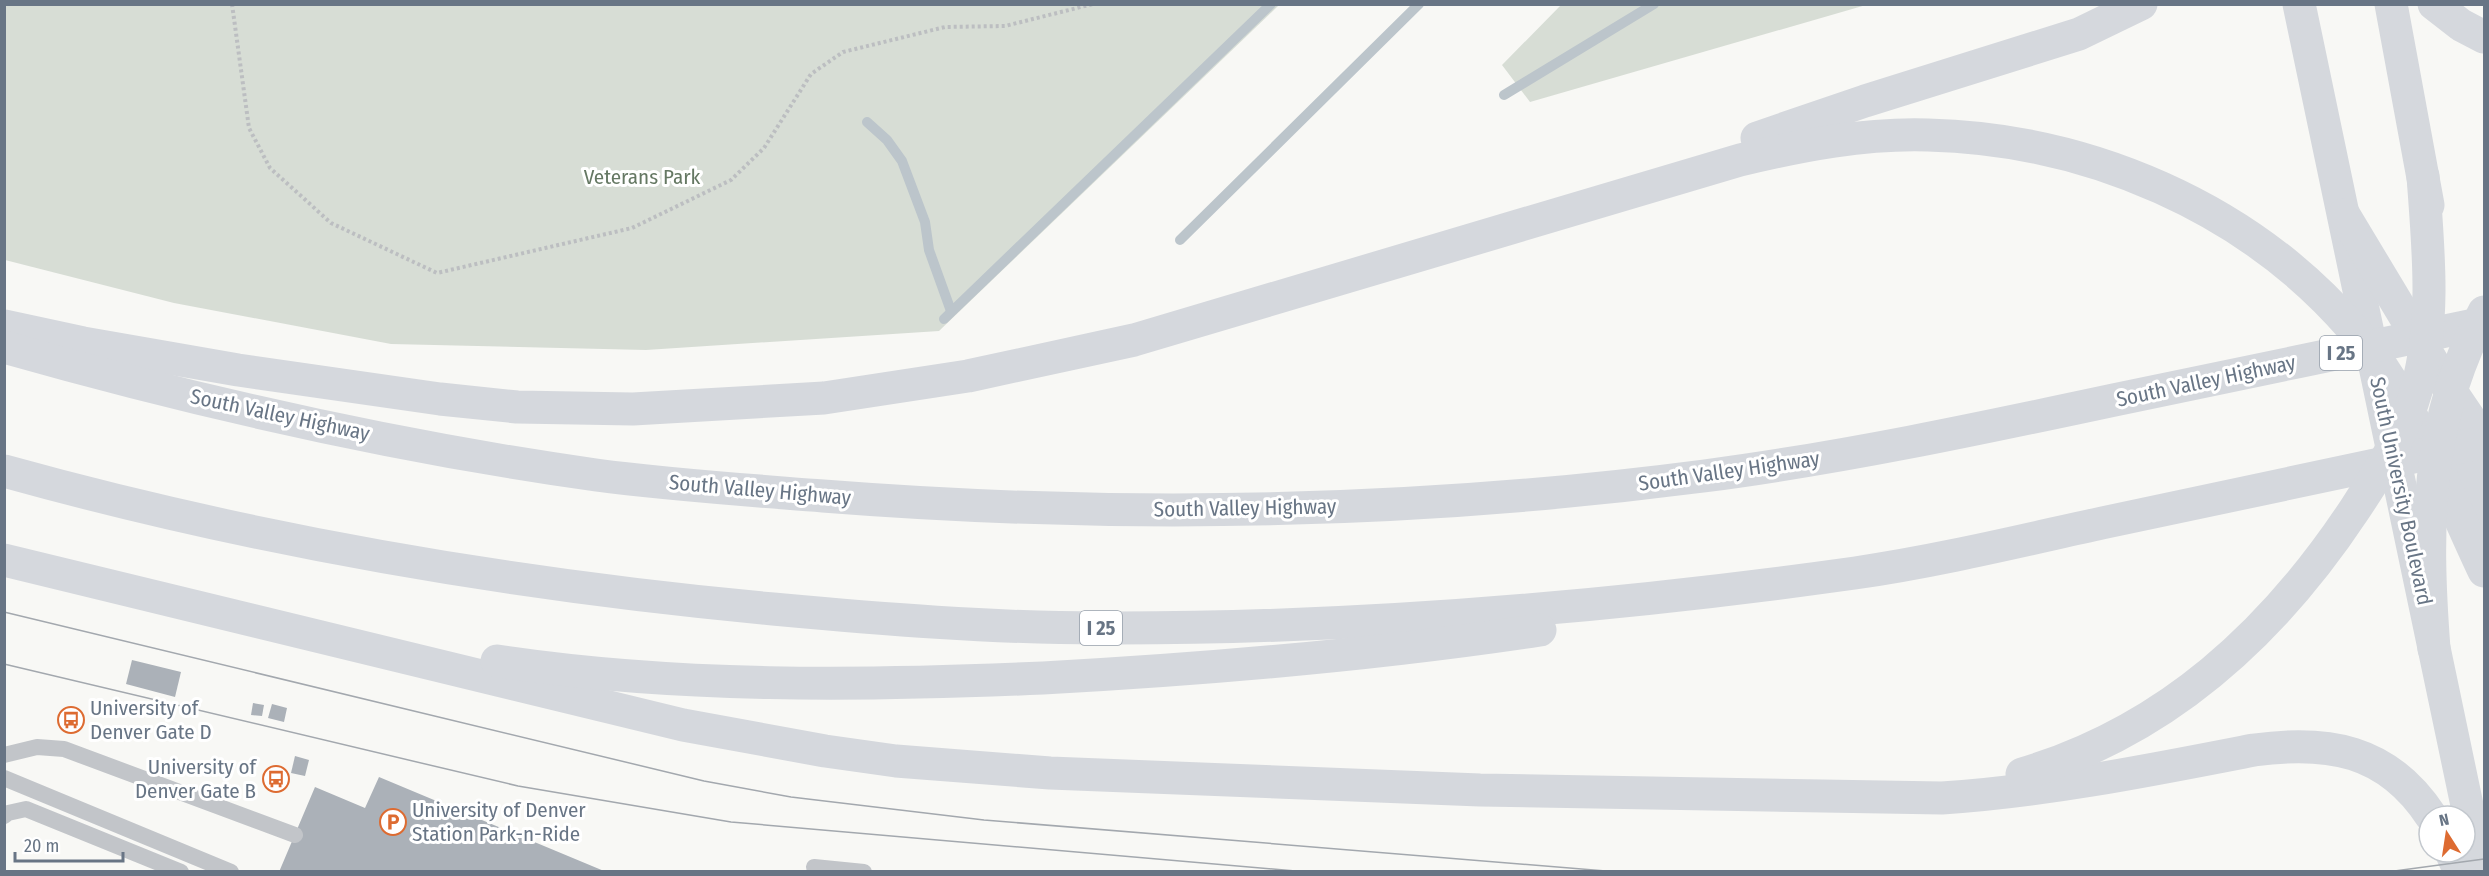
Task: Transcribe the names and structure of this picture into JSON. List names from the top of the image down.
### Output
{
  "streets": {
    "main road": ["I 25", "South Valley Highway", "South University Boulevard"]
  },
  "parks": ["Veterans Park"],
  "places": {
    "bus stop": ["University of Denver Gate D", "University of Denver Gate B"],
    "parking": ["University of Denver Station Park-n-Ride"]
  },
  "scale_bar": "20 m",
  "north": "top"
}
